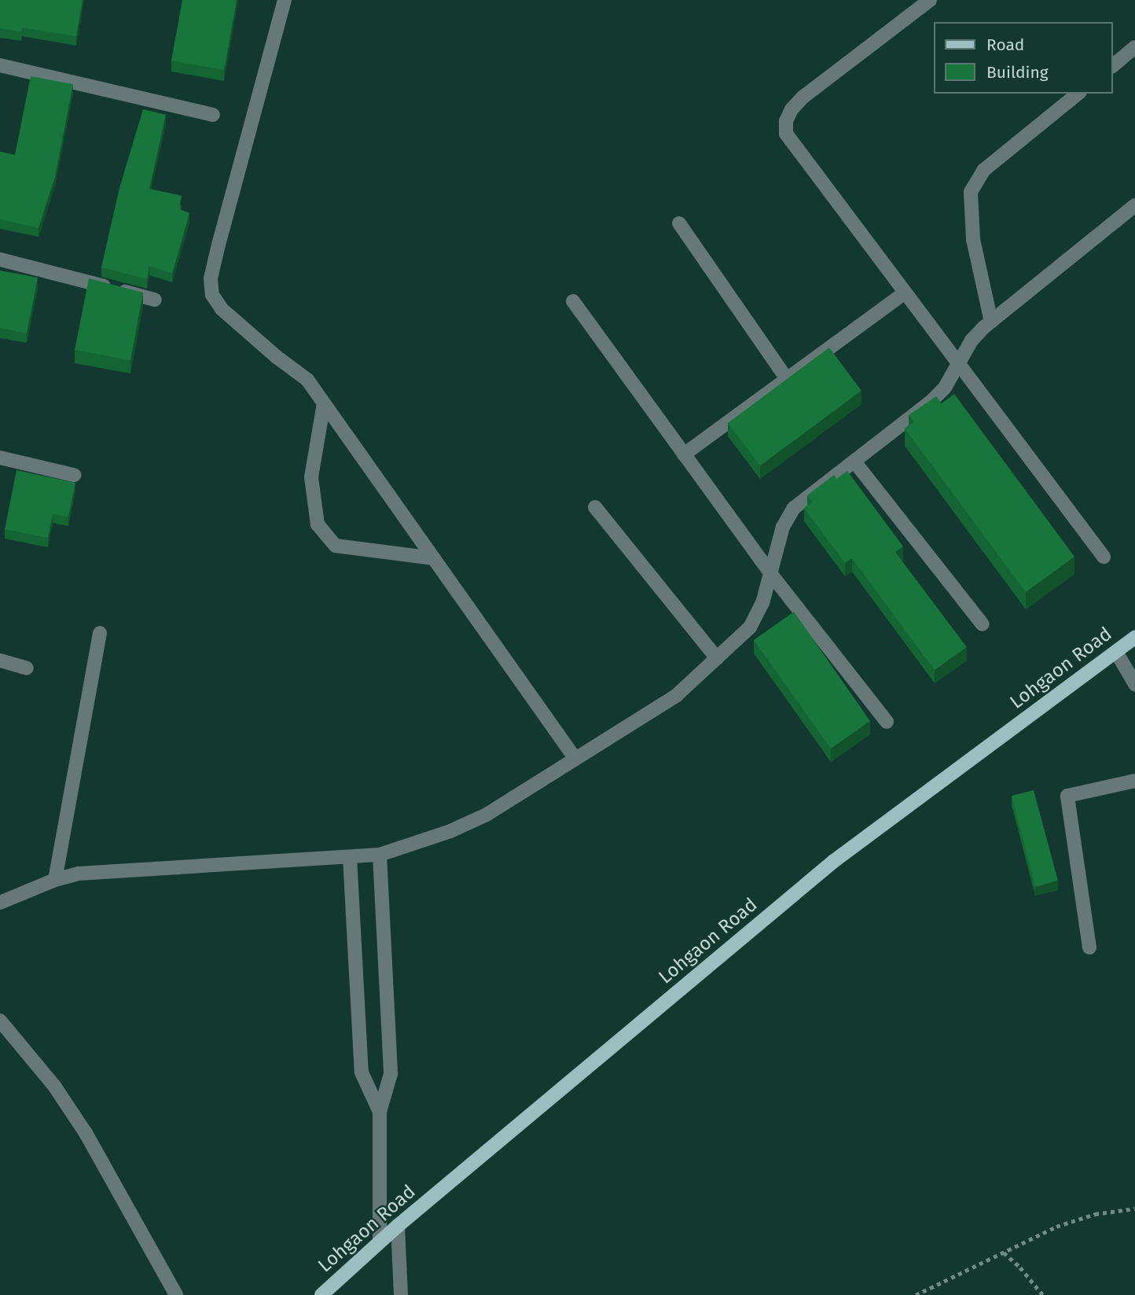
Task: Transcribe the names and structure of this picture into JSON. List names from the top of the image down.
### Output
{
  "streets": {
    "main road": ["Lohgaon Road"]
  },
  "legend": ["Road", "Building"]
}
